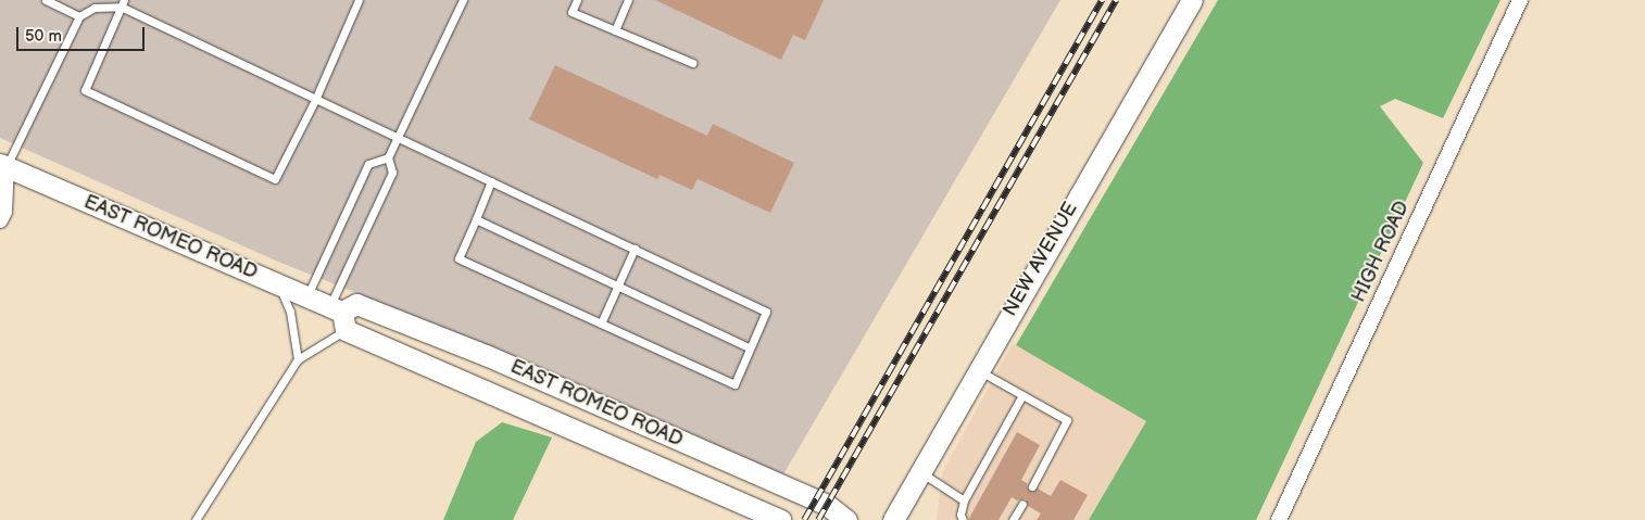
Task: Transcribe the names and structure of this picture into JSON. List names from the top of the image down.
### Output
{
  "streets": {
    "main road": ["EAST ROMEO ROAD", "NEW AVENUE"],
    "street": ["HIGH ROAD"]
  },
  "scale_bar": "50 m"
}
